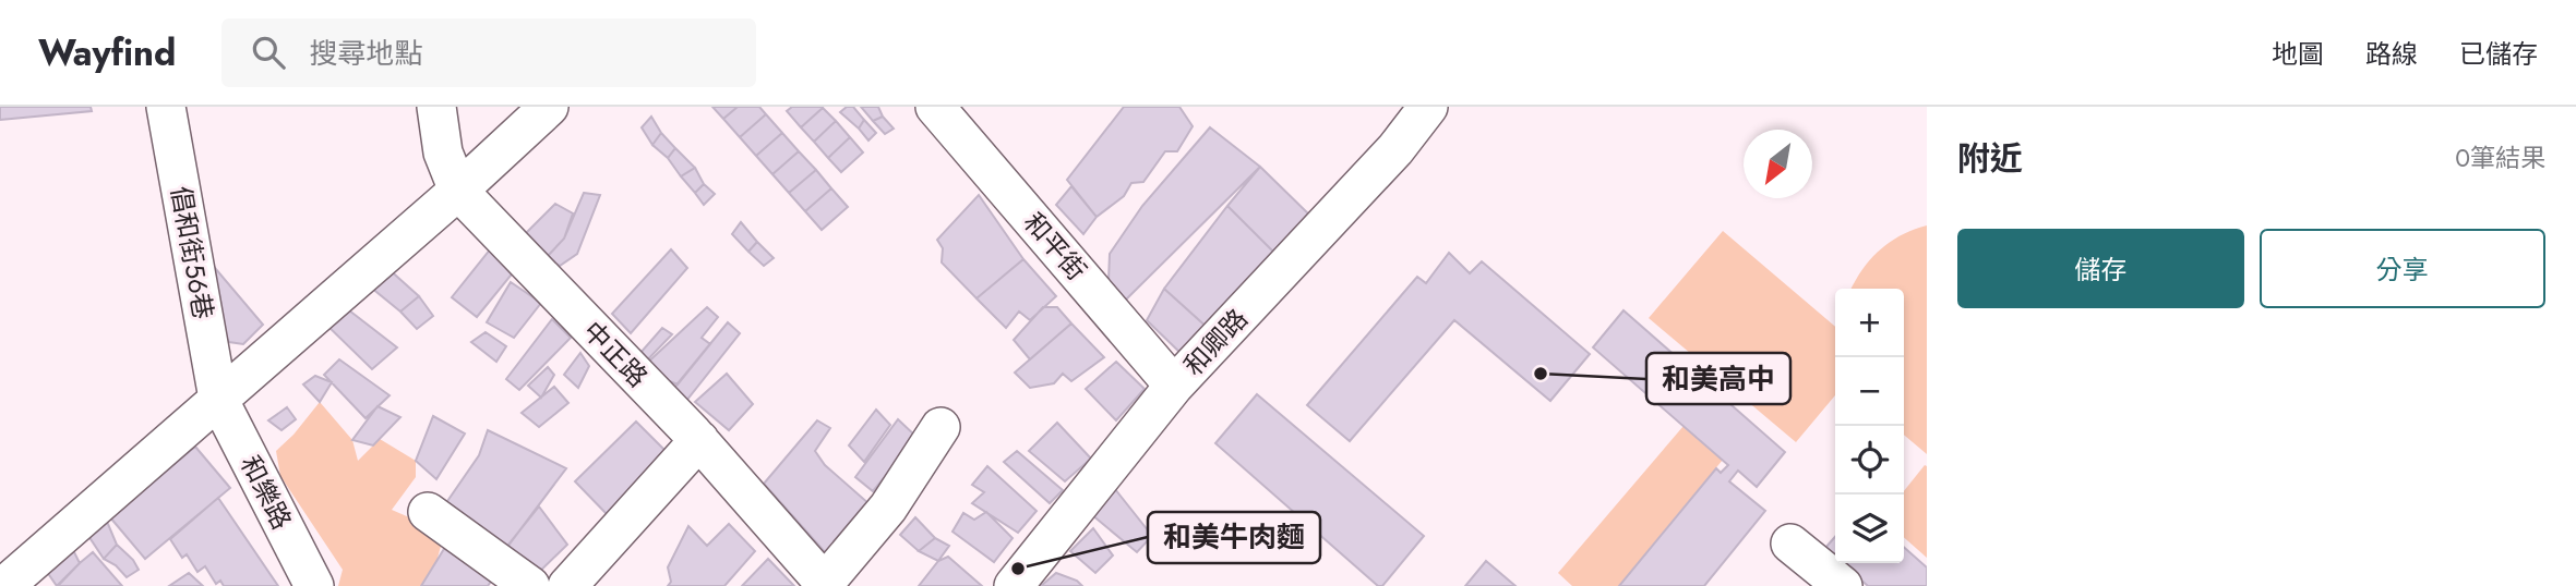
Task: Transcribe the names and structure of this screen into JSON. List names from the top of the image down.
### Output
{
  "streets": {
    "street": [
      "和平街",
      "倡和街56巷",
      "和卿路",
      "中正路",
      "和樂路"
    ]
  },
  "crossings": [
    ["和平街", "和卿路"],
    ["倡和街56巷", "和樂路"]
  ],
  "places": ["和美高中", "和美牛肉麵"],
  "north": "bottom left",
  "page": {
    "header": "Wayfind",
    "search": "搜尋地點",
    "nav": ["地圖", "路線", "已儲存"],
    "heading": ["附近", "0筆結果"],
    "buttons": ["儲存", "分享"],
    "map_buttons": ["+", "−"]
  }
}
